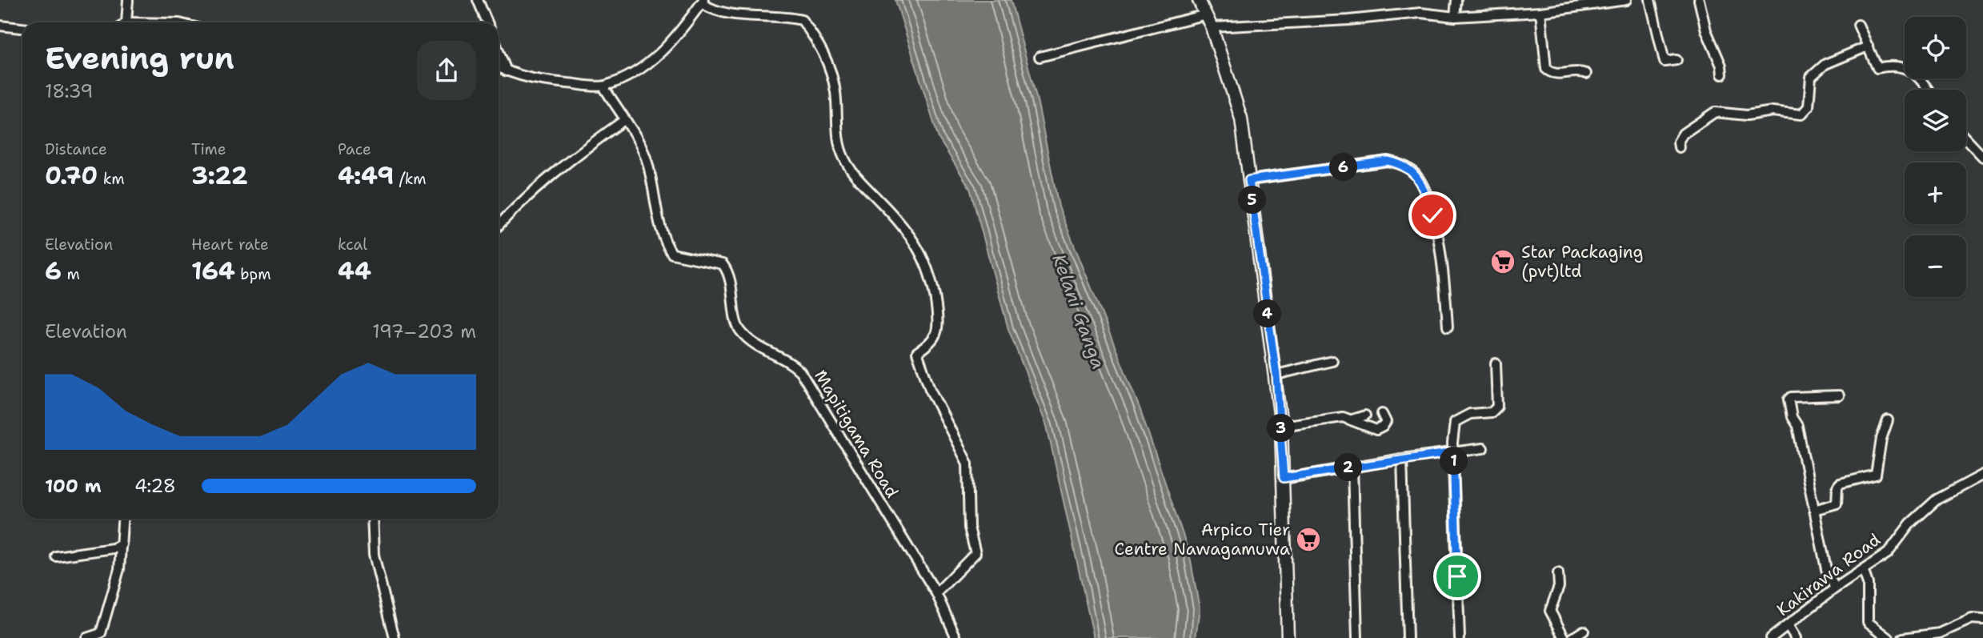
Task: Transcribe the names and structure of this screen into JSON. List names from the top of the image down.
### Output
{
  "streets": {
    "street": ["Mapitigama Road", "Kakirawa Road"]
  },
  "water": ["Kelani Ganga"],
  "places": {
    "supermarket": ["Star Packaging (pvt)ltd", "Arpico Tier Centre Nawagamuwa"]
  },
  "page": {
    "map_buttons": ["+", "−"],
    "heading": ["Evening run", "18:39"],
    "stats": [
      ["Distance", "0.70 km"],
      ["Time", "3:22"],
      ["Pace", "4:49 /km"],
      ["Elevation", "6 m"],
      ["Heart rate", "164 bpm"],
      ["kcal", "44"]
    ],
    "pins": [
      "6",
      "5",
      "4",
      "3",
      "1",
      "2"
    ],
    "chart": ["Elevation", "197–203 m"],
    "list": [
      {
        "name": "100 m",
        "note": "4:28"
      }
    ]
  }
}
